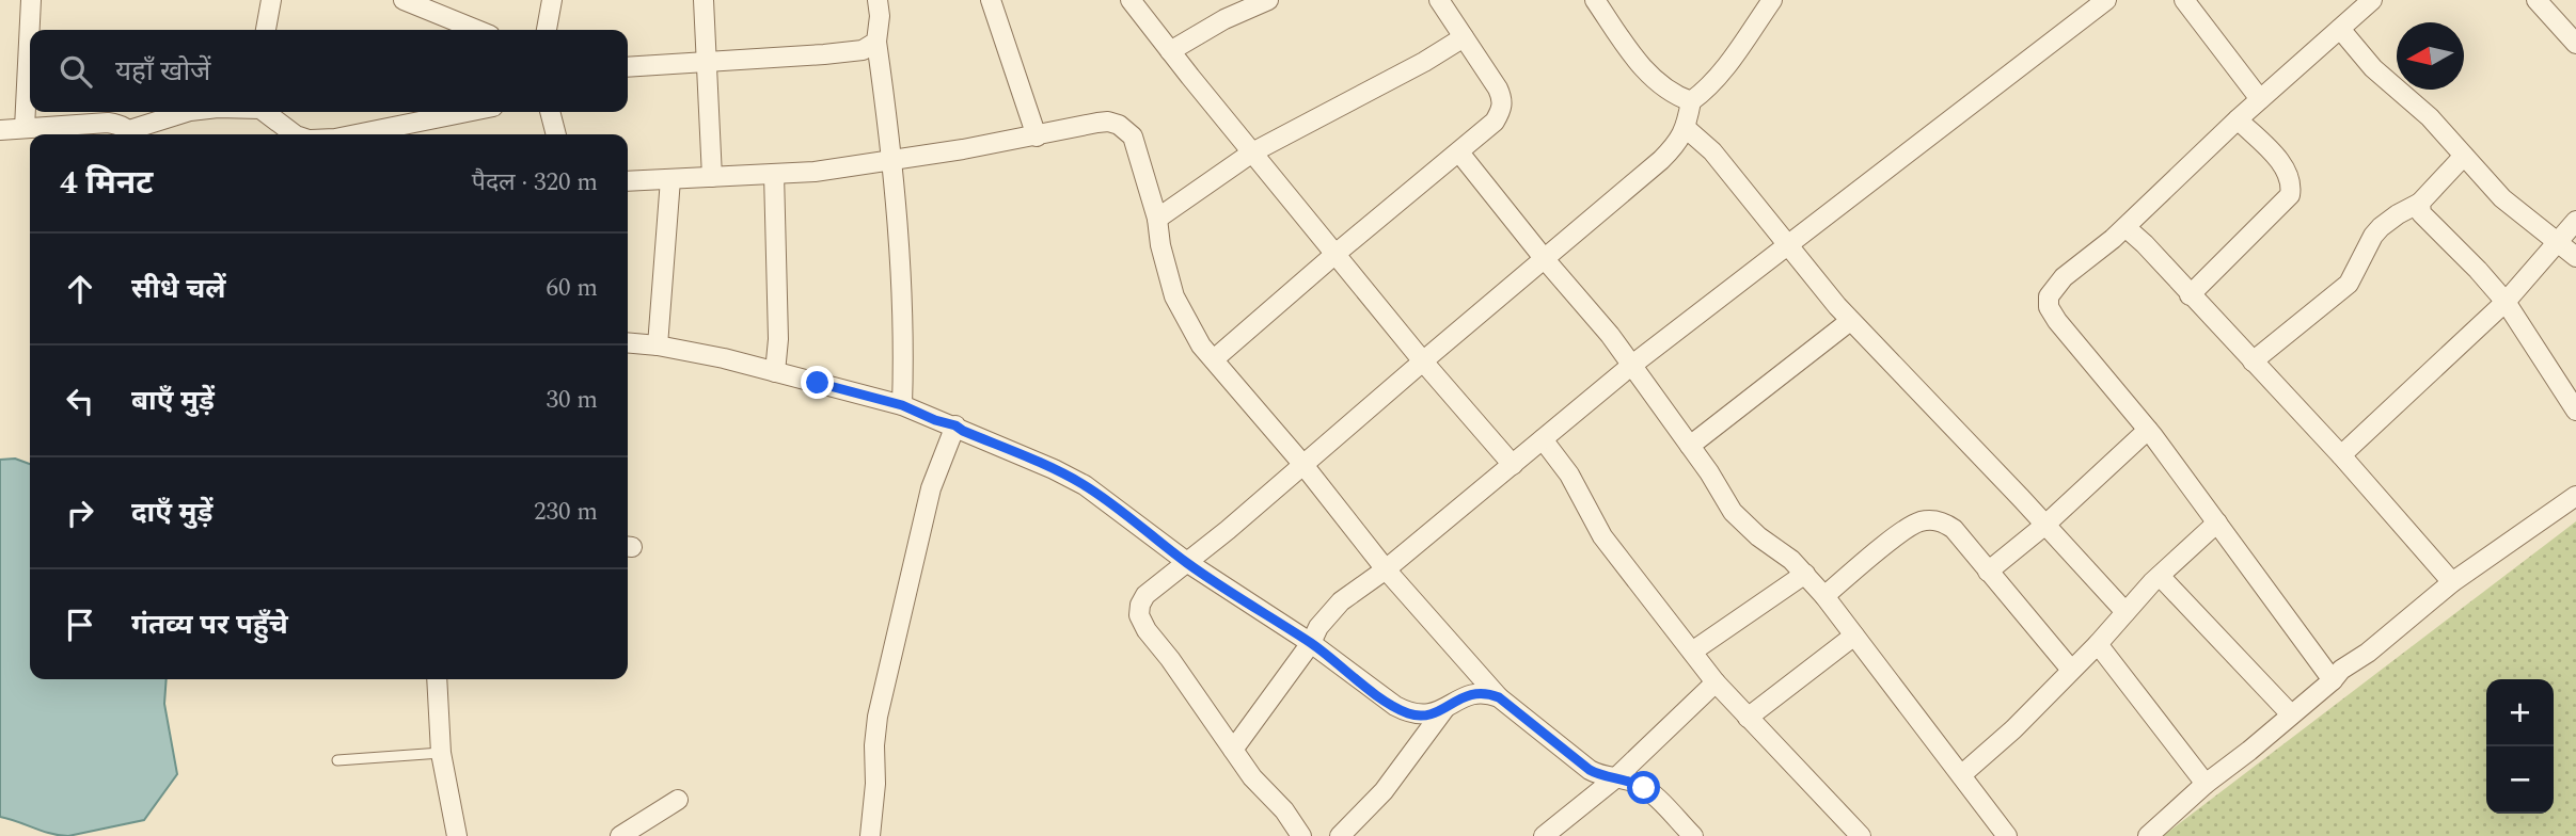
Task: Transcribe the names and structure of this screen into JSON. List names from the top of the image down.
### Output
{
  "north": "left",
  "page": {
    "search": "यहाँ खोजें",
    "heading": ["4 मिनट", "पैदल · 320 m"],
    "list": [
      ["सीधे चलें", "60 m"],
      ["बाएँ मुड़ें", "30 m"],
      ["दाएँ मुड़ें", "230 m"],
      "गंतव्य पर पहुँचे"
    ],
    "map_buttons": ["+", "−"]
  }
}
